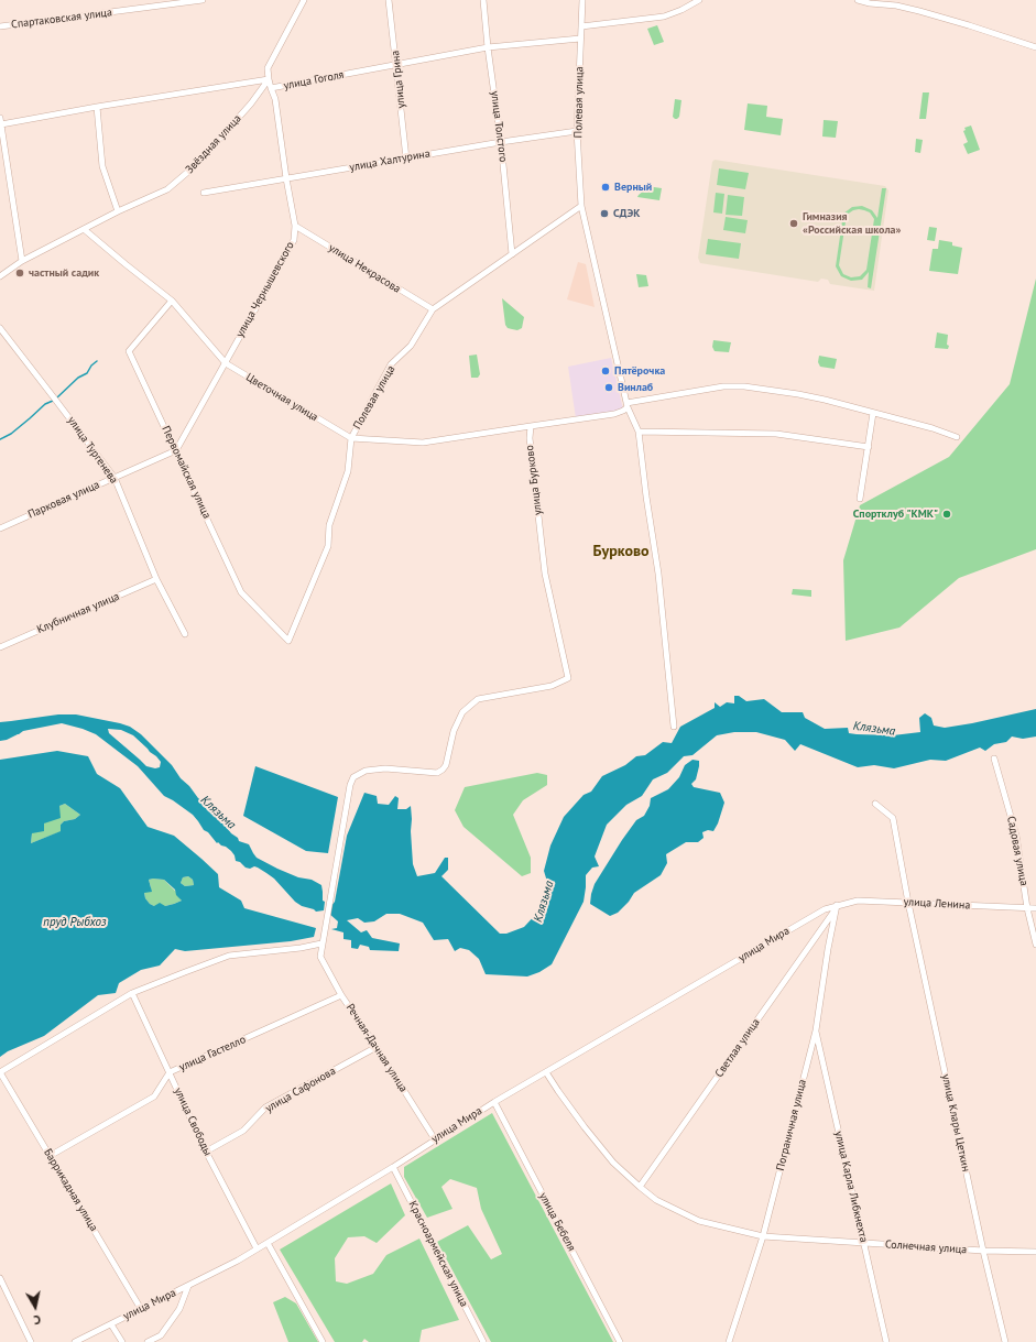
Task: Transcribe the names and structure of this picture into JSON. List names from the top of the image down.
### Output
{
  "streets": {
    "street": [
      "Спартаковская улица",
      "улица Грина",
      "улица Гоголя",
      "Полевая улица",
      "улица Толстого",
      "Звёздная улица",
      "улица Халтурина",
      "улица Некрасова",
      "улица Чернышевского",
      "Цветочная улица",
      "улица Тургенева",
      "Первомайская улица",
      "улица Бурково",
      "Парковая улица",
      "Клубничная улица",
      "Садовая улица",
      "улица Ленина",
      "улица Мира",
      "Речная-Дачная улица",
      "Светлая улица",
      "улица Гастелло",
      "улица Сафонова",
      "улица Свободы",
      "улица Клары Цеткин",
      "Пограничная улица",
      "улица Карла Либкнехта",
      "Баррикадная улица",
      "улица Бебеля",
      "Солнечная улица",
      "Красноармейская улица"
    ]
  },
  "crossings": [
    ["улица Грина", "улица Гоголя"],
    ["улица Грина", "улица Халтурина"],
    ["улица Гоголя", "Полевая улица"],
    ["улица Гоголя", "улица Толстого"],
    ["улица Гоголя", "Звёздная улица"],
    ["улица Гоголя", "улица Чернышевского"],
    ["Полевая улица", "улица Толстого"],
    ["Полевая улица", "улица Халтурина"],
    ["Полевая улица", "улица Некрасова"],
    ["Полевая улица", "Цветочная улица"],
    ["Полевая улица", "Первомайская улица"],
    ["улица Толстого", "улица Халтурина"],
    ["Звёздная улица", "Цветочная улица"],
    ["улица Халтурина", "улица Чернышевского"],
    ["улица Некрасова", "улица Чернышевского"],
    ["улица Чернышевского", "Цветочная улица"],
    ["улица Чернышевского", "Первомайская улица"],
    ["улица Чернышевского", "Парковая улица"],
    ["Цветочная улица", "Первомайская улица"],
    ["Цветочная улица", "улица Бурково"],
    ["улица Тургенева", "Парковая улица"],
    ["улица Тургенева", "Клубничная улица"],
    ["Первомайская улица", "Парковая улица"],
    ["улица Бурково", "Речная-Дачная улица"],
    ["Садовая улица", "улица Ленина"],
    ["улица Ленина", "улица Мира"],
    ["улица Ленина", "Светлая улица"],
    ["улица Ленина", "улица Клары Цеткин"],
    ["улица Ленина", "Пограничная улица"],
    ["улица Мира", "Речная-Дачная улица"],
    ["улица Мира", "Светлая улица"],
    ["улица Мира", "улица Свободы"],
    ["улица Мира", "Пограничная улица"],
    ["улица Мира", "Баррикадная улица"],
    ["улица Мира", "улица Бебеля"],
    ["улица Мира", "Солнечная улица"],
    ["улица Мира", "Красноармейская улица"],
    ["Речная-Дачная улица", "улица Гастелло"],
    ["Речная-Дачная улица", "улица Сафонова"],
    ["Светлая улица", "Пограничная улица"],
    ["Светлая улица", "Солнечная улица"],
    ["улица Гастелло", "улица Свободы"],
    ["улица Гастелло", "Баррикадная улица"],
    ["улица Сафонова", "улица Свободы"],
    ["улица Клары Цеткин", "Солнечная улица"],
    ["Пограничная улица", "улица Карла Либкнехта"],
    ["Пограничная улица", "Солнечная улица"],
    ["улица Карла Либкнехта", "Солнечная улица"]
  ],
  "districts": ["Бурково"],
  "water": ["Клязьма", "пруд Рыбхоз"],
  "places": [
    "Верный",
    "СДЭК",
    "Гимназия «Российская школа»",
    "частный садик",
    "Пятёрочка",
    "Винлаб",
    "Спортклуб \"КМК\""
  ],
  "north": "bottom"
}
